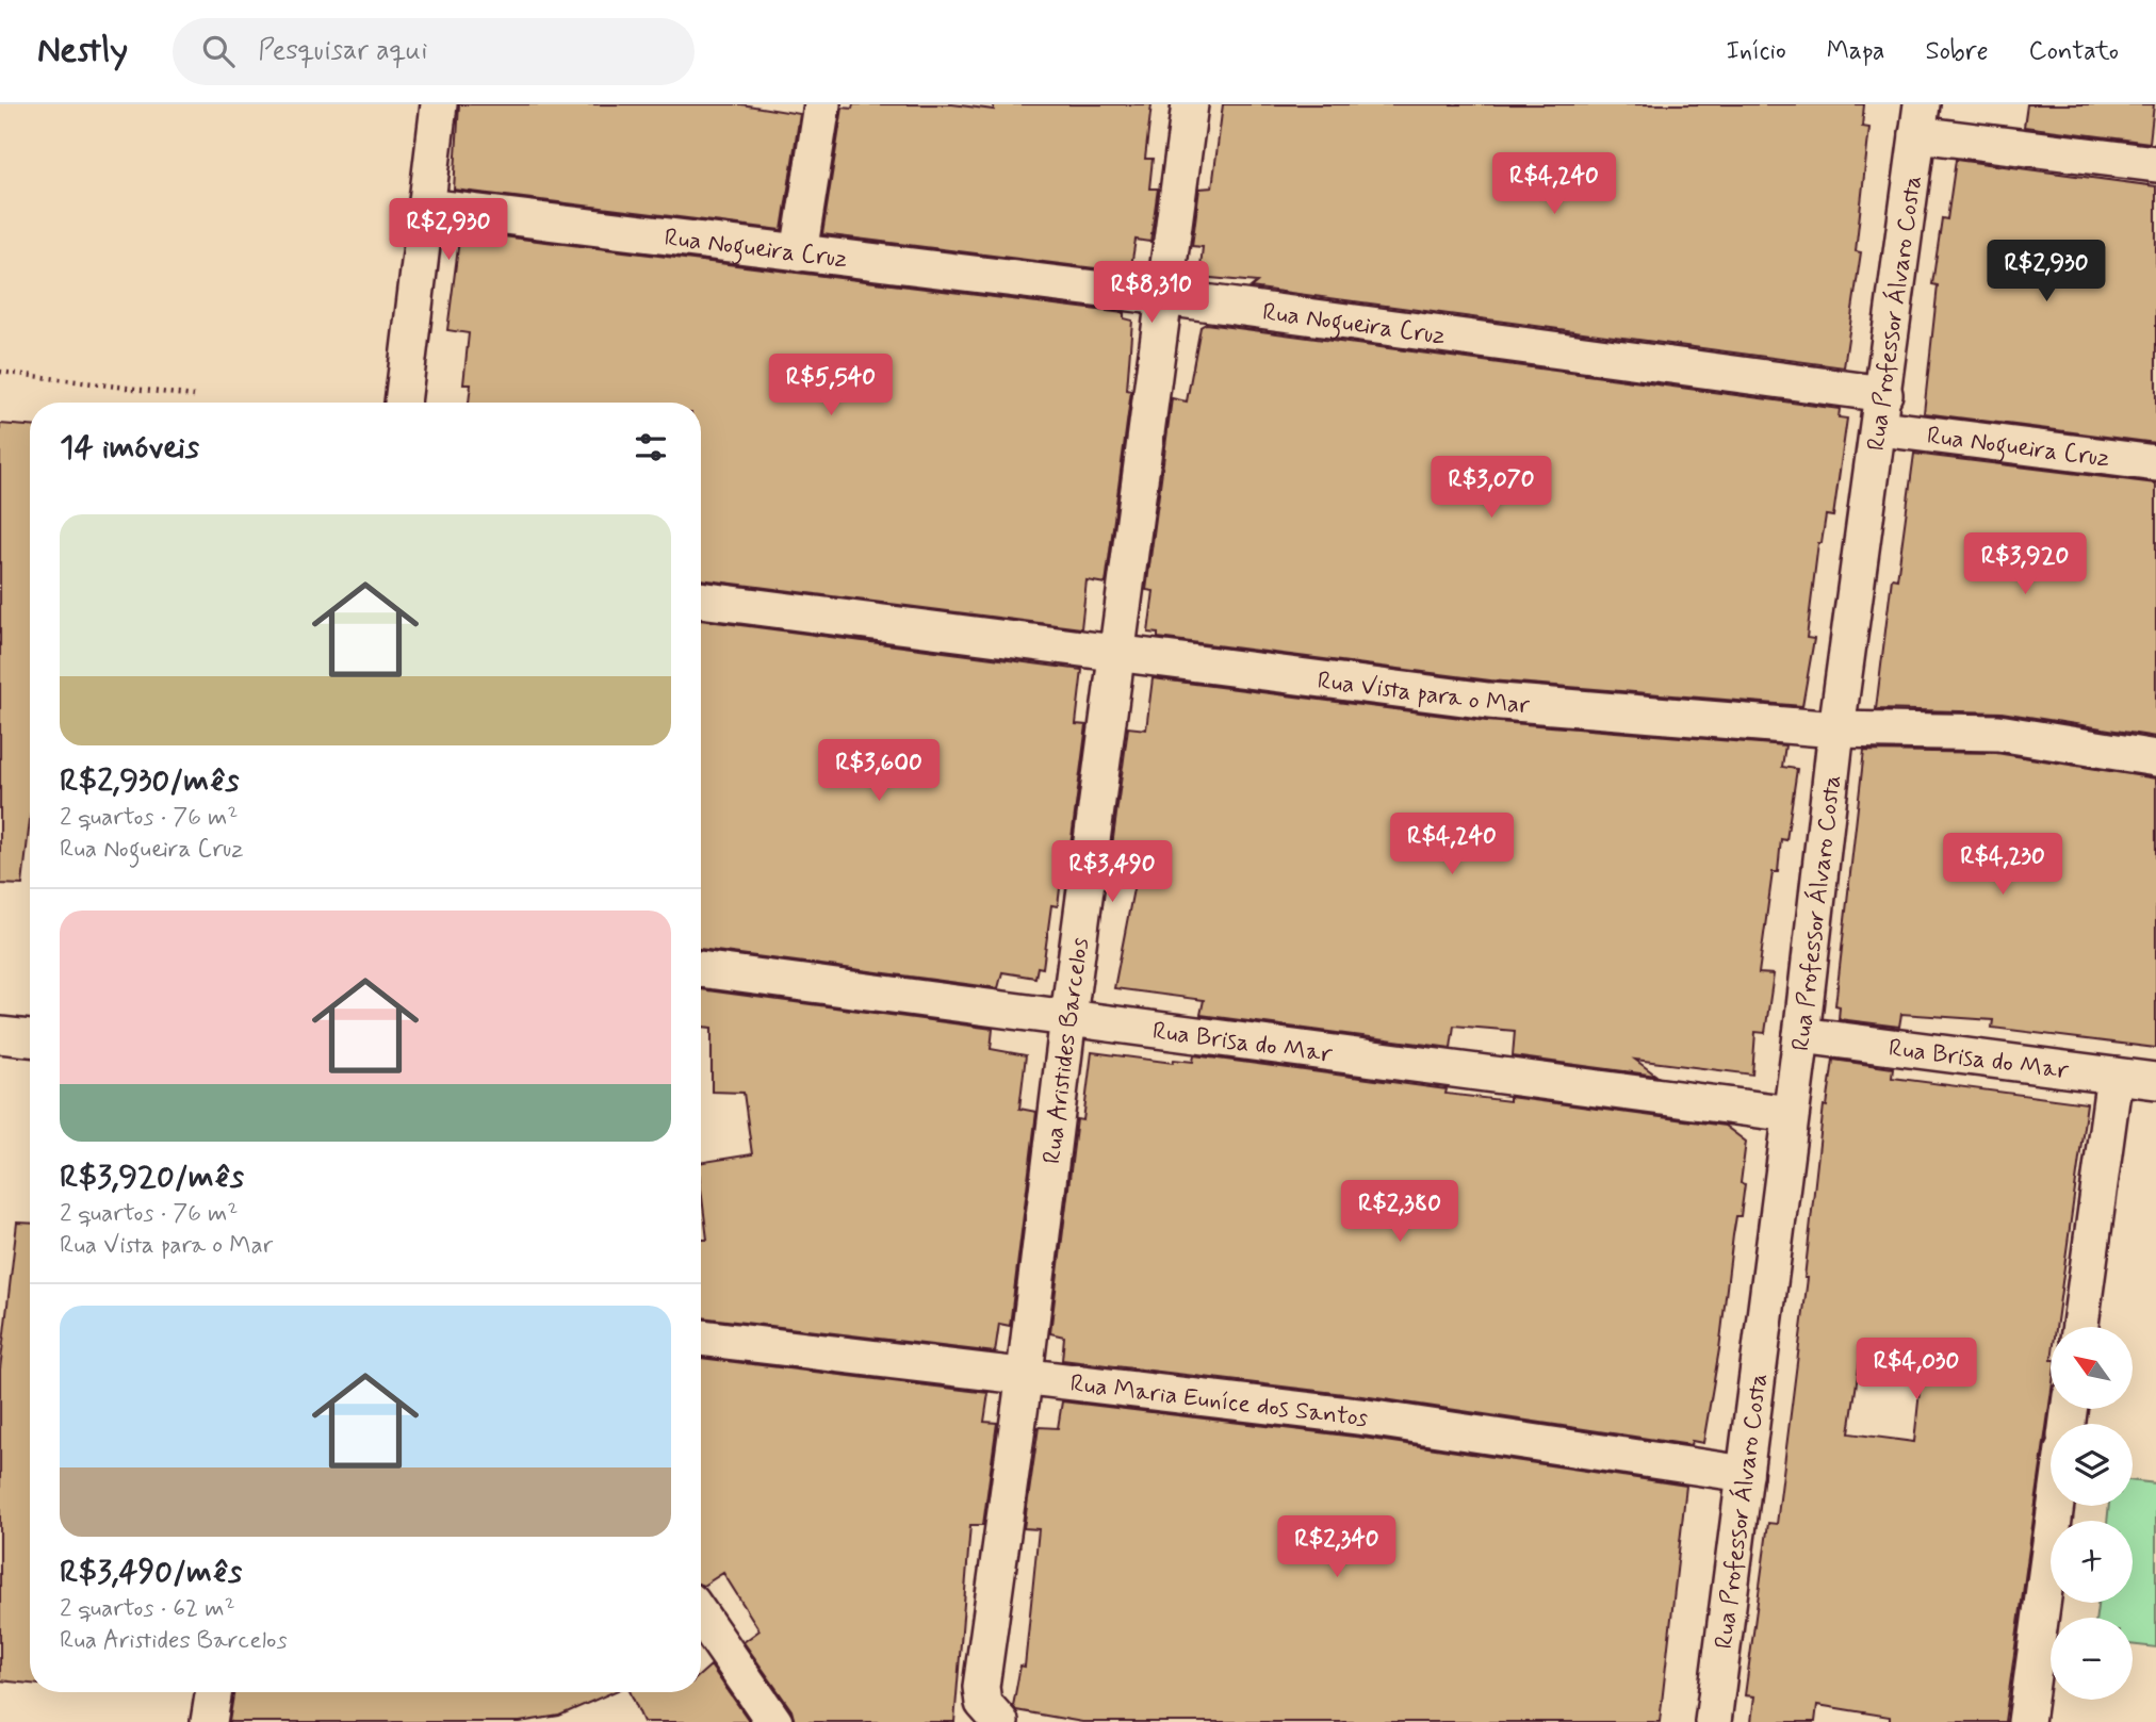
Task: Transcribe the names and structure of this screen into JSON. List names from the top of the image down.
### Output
{
  "streets": {
    "street": [
      "Rua Nogueira Cruz",
      "Rua Professor Álvaro Costa",
      "Rua Vista para o Mar",
      "Rua Brisa do Mar",
      "Rua Aristides Barcelos",
      "Rua Maria Euníce dos Santos"
    ]
  },
  "crossings": [
    ["Rua Nogueira Cruz", "Rua Professor Álvaro Costa"],
    ["Rua Nogueira Cruz", "Rua Aristides Barcelos"],
    ["Rua Professor Álvaro Costa", "Rua Vista para o Mar"],
    ["Rua Professor Álvaro Costa", "Rua Brisa do Mar"],
    ["Rua Professor Álvaro Costa", "Rua Maria Euníce dos Santos"],
    ["Rua Vista para o Mar", "Rua Aristides Barcelos"],
    ["Rua Brisa do Mar", "Rua Aristides Barcelos"],
    ["Rua Aristides Barcelos", "Rua Maria Euníce dos Santos"]
  ],
  "north": "top left",
  "page": {
    "header": "Nestly",
    "search": "Pesquisar aqui",
    "nav": [
      "Início",
      "Mapa",
      "Sobre",
      "Contato"
    ],
    "price": [
      "R$4,240",
      "R$2,930",
      "R$2,930",
      "R$8,310",
      "R$5,540",
      "R$3,070",
      "R$3,920",
      "R$3,600",
      "R$4,240",
      "R$4,230",
      "R$3,490",
      "R$2,380",
      "R$4,030",
      "R$2,340"
    ],
    "heading": "14 imóveis",
    "list": [
      {
        "name": "R$2,930/mês",
        "note": "2 quartos · 76 m² · Rua Nogueira Cruz"
      },
      {
        "name": "R$3,920/mês",
        "note": "2 quartos · 76 m² · Rua Vista para o Mar"
      },
      {
        "name": "R$3,490/mês",
        "note": "2 quartos · 62 m² · Rua Aristides Barcelos"
      }
    ],
    "map_buttons": ["+", "−"]
  }
}
